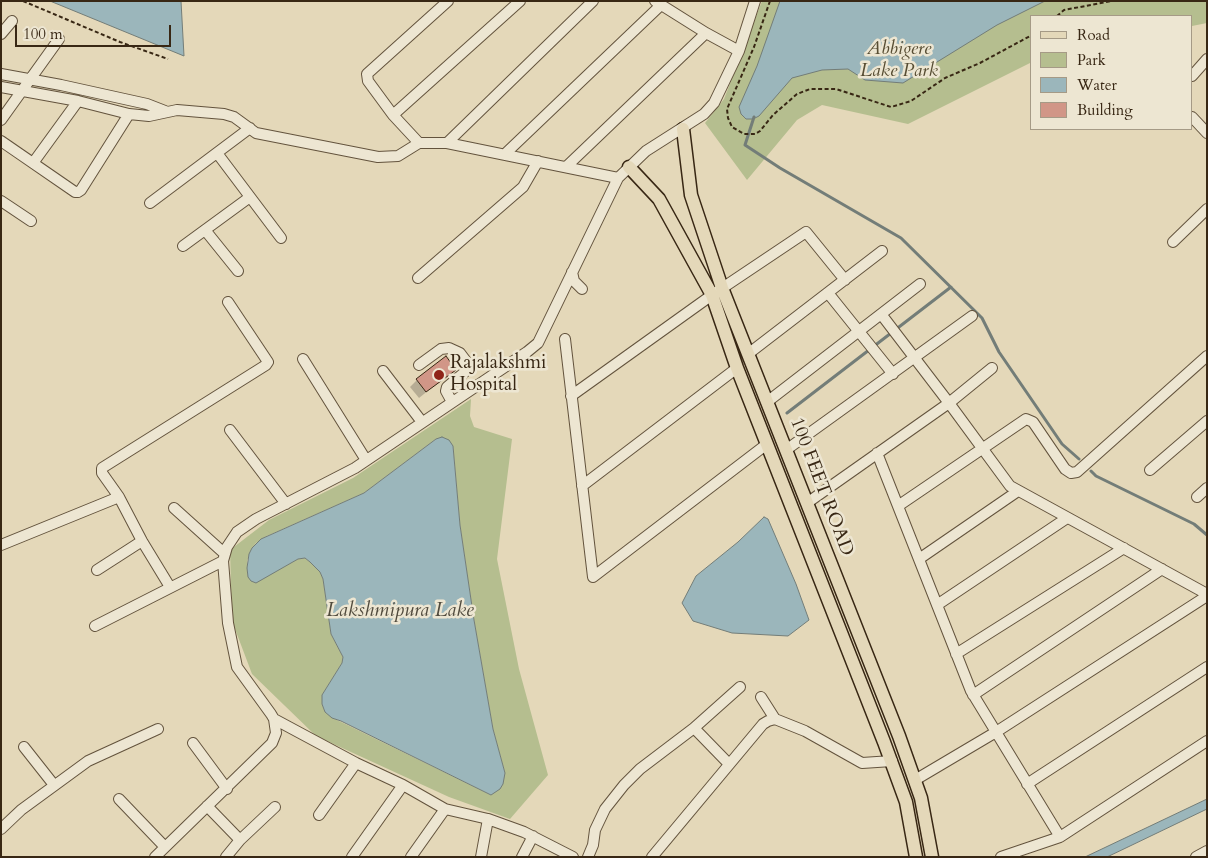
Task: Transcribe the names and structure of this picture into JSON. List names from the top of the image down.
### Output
{
  "streets": {
    "main road": ["100 FEET ROAD"]
  },
  "water": ["Lakshmipura Lake"],
  "parks": ["Abbigere Lake Park"],
  "places": ["Rajalakshmi Hospital"],
  "legend": [
    "Road",
    "Park",
    "Water",
    "Building"
  ],
  "scale_bar": "100 m"
}
